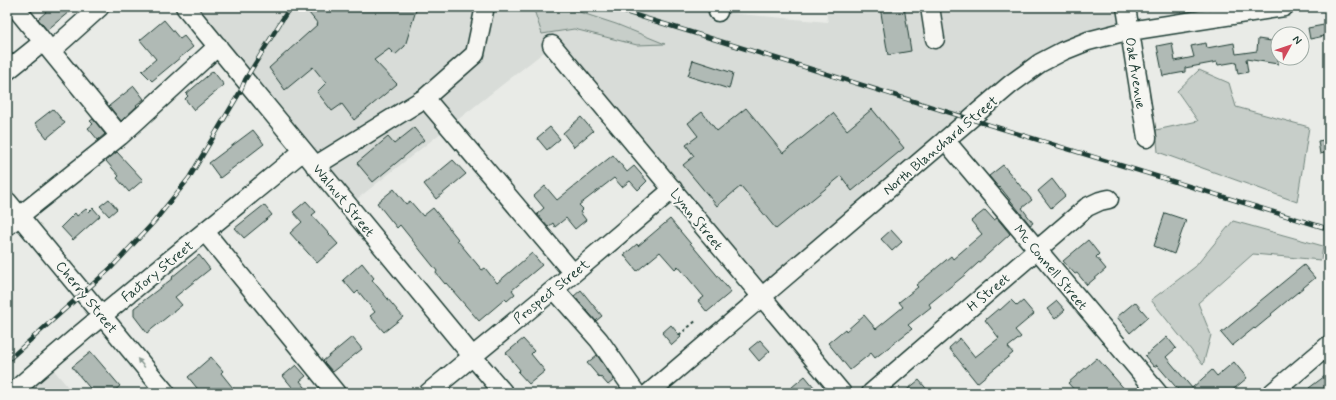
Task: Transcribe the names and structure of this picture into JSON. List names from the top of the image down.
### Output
{
  "streets": {
    "street": [
      "Oak Avenue",
      "North Blanchard Street",
      "Walnut Street",
      "Lynn Street",
      "Mc Connell Street",
      "Factory Street",
      "Prospect Street",
      "H Street",
      "Cherry Street"
    ]
  },
  "crossings": [
    ["Oak Avenue", "North Blanchard Street"],
    ["North Blanchard Street", "Lynn Street"],
    ["North Blanchard Street", "Mc Connell Street"],
    ["Walnut Street", "Factory Street"],
    ["Walnut Street", "Prospect Street"],
    ["Lynn Street", "Prospect Street"],
    ["Mc Connell Street", "H Street"],
    ["Factory Street", "Cherry Street"]
  ],
  "north": "top right"
}
